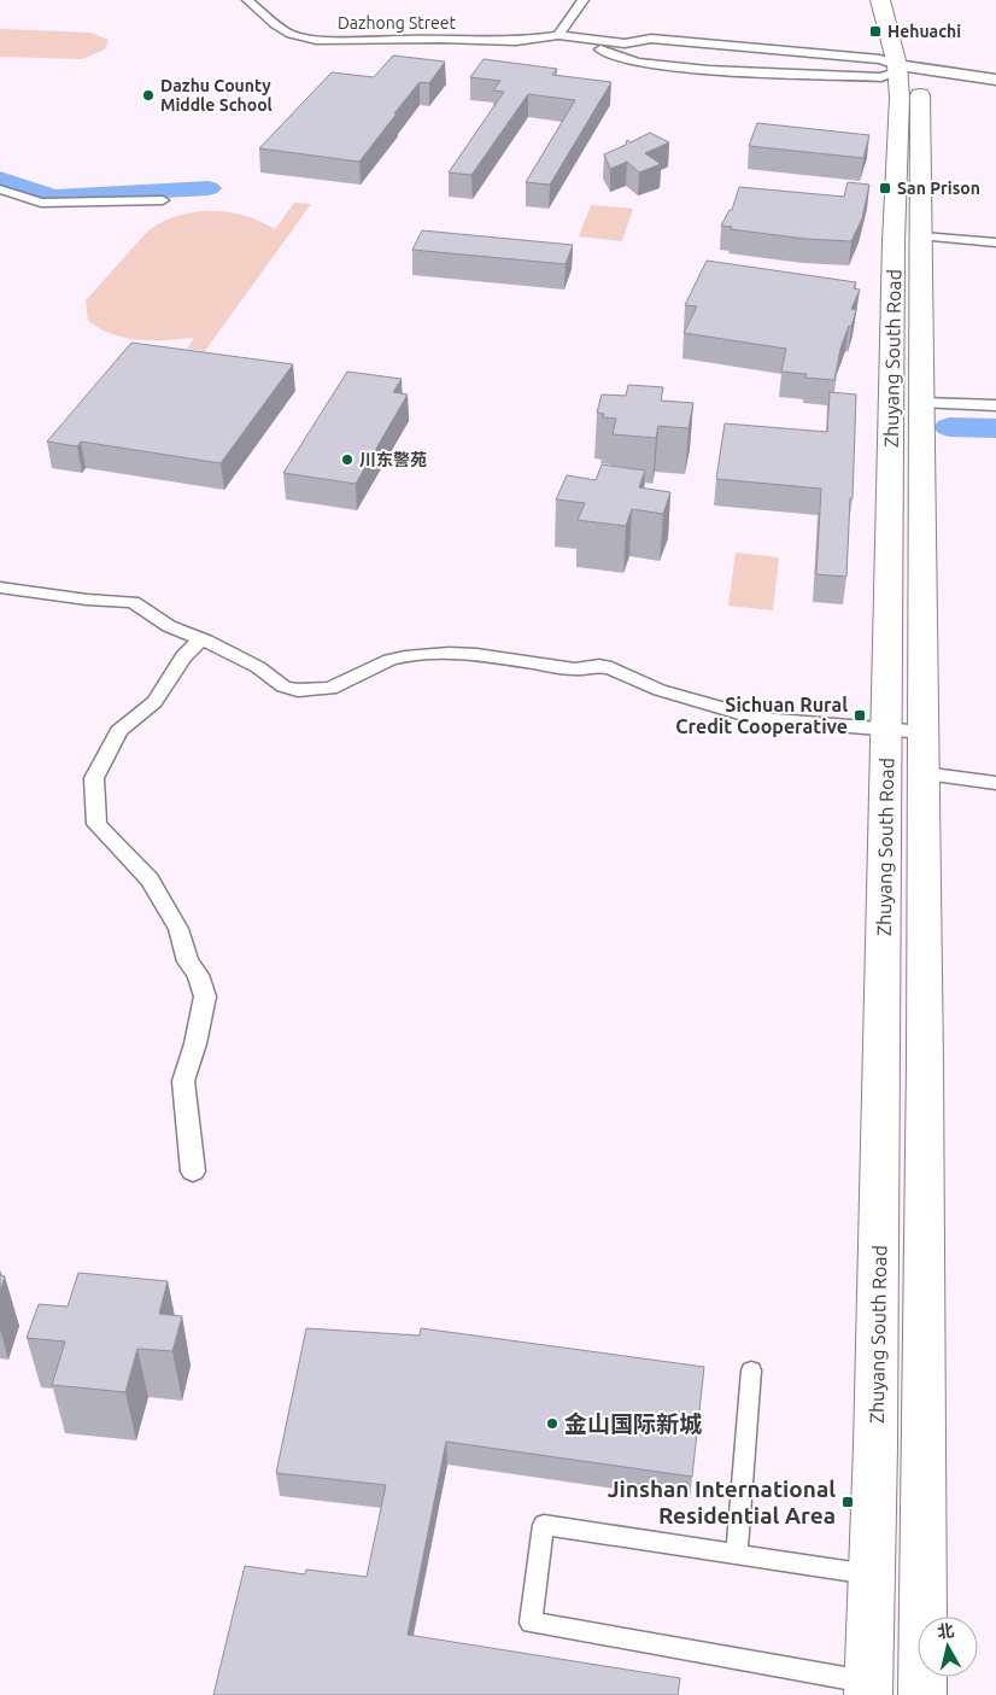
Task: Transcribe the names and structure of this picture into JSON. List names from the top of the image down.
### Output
{
  "streets": {
    "highway": ["Zhuyang South Road"],
    "street": ["Dazhong Street"]
  },
  "places": {
    "transit": [
      "Hehuachi",
      "San Prison",
      "Sichuan Rural Credit Cooperative",
      "Jinshan International Residential Area"
    ],
    "other": ["Dazhu County Middle School", "川东警苑", "金山国际新城"]
  },
  "north": "top"
}
